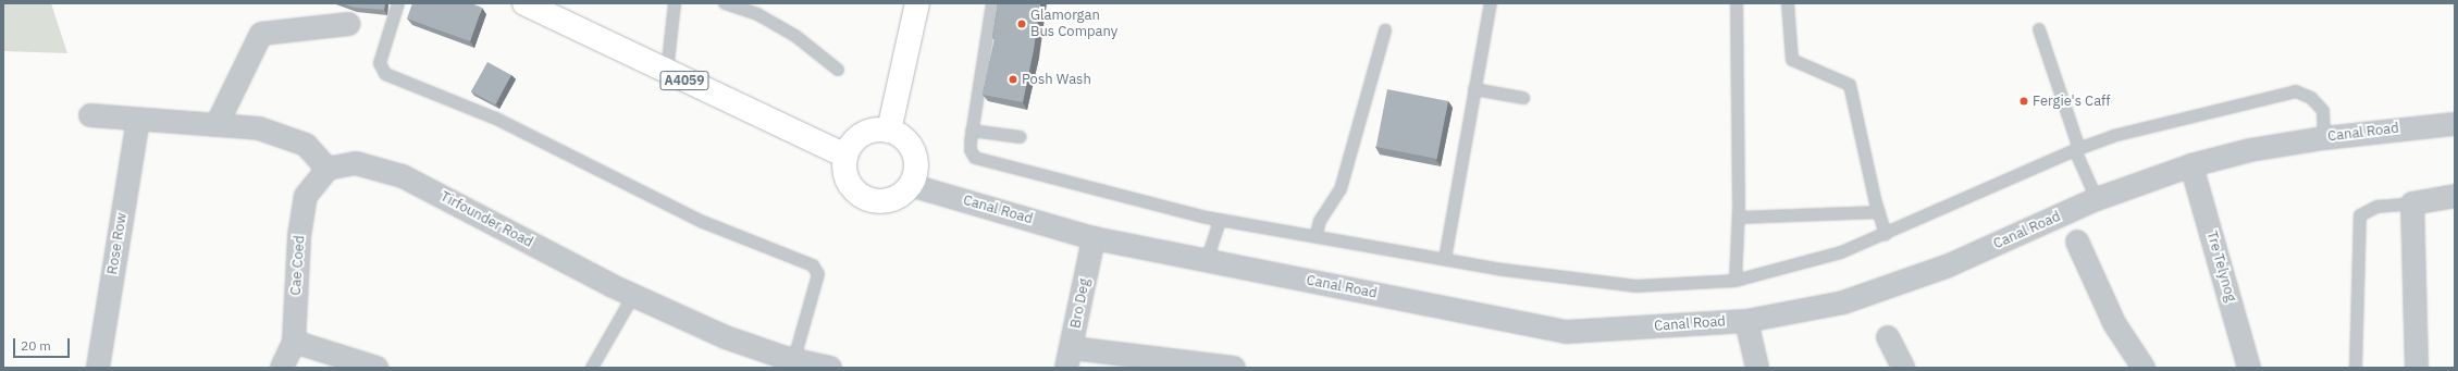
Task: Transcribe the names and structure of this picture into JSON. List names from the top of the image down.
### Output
{
  "streets": {
    "main road": ["A4059"],
    "street": [
      "Canal Road",
      "Tirfounder Road",
      "Rose Row",
      "Cae Coed",
      "Tre Telynog",
      "Bro Deg"
    ]
  },
  "crossings": [
    ["A4059", "Canal Road"],
    ["Canal Road", "Tre Telynog"],
    ["Canal Road", "Bro Deg"],
    ["Tirfounder Road", "Cae Coed"]
  ],
  "places": ["Glamorgan Bus Company", "Posh Wash", "Fergie's Caff"],
  "scale_bar": "20 m"
}
